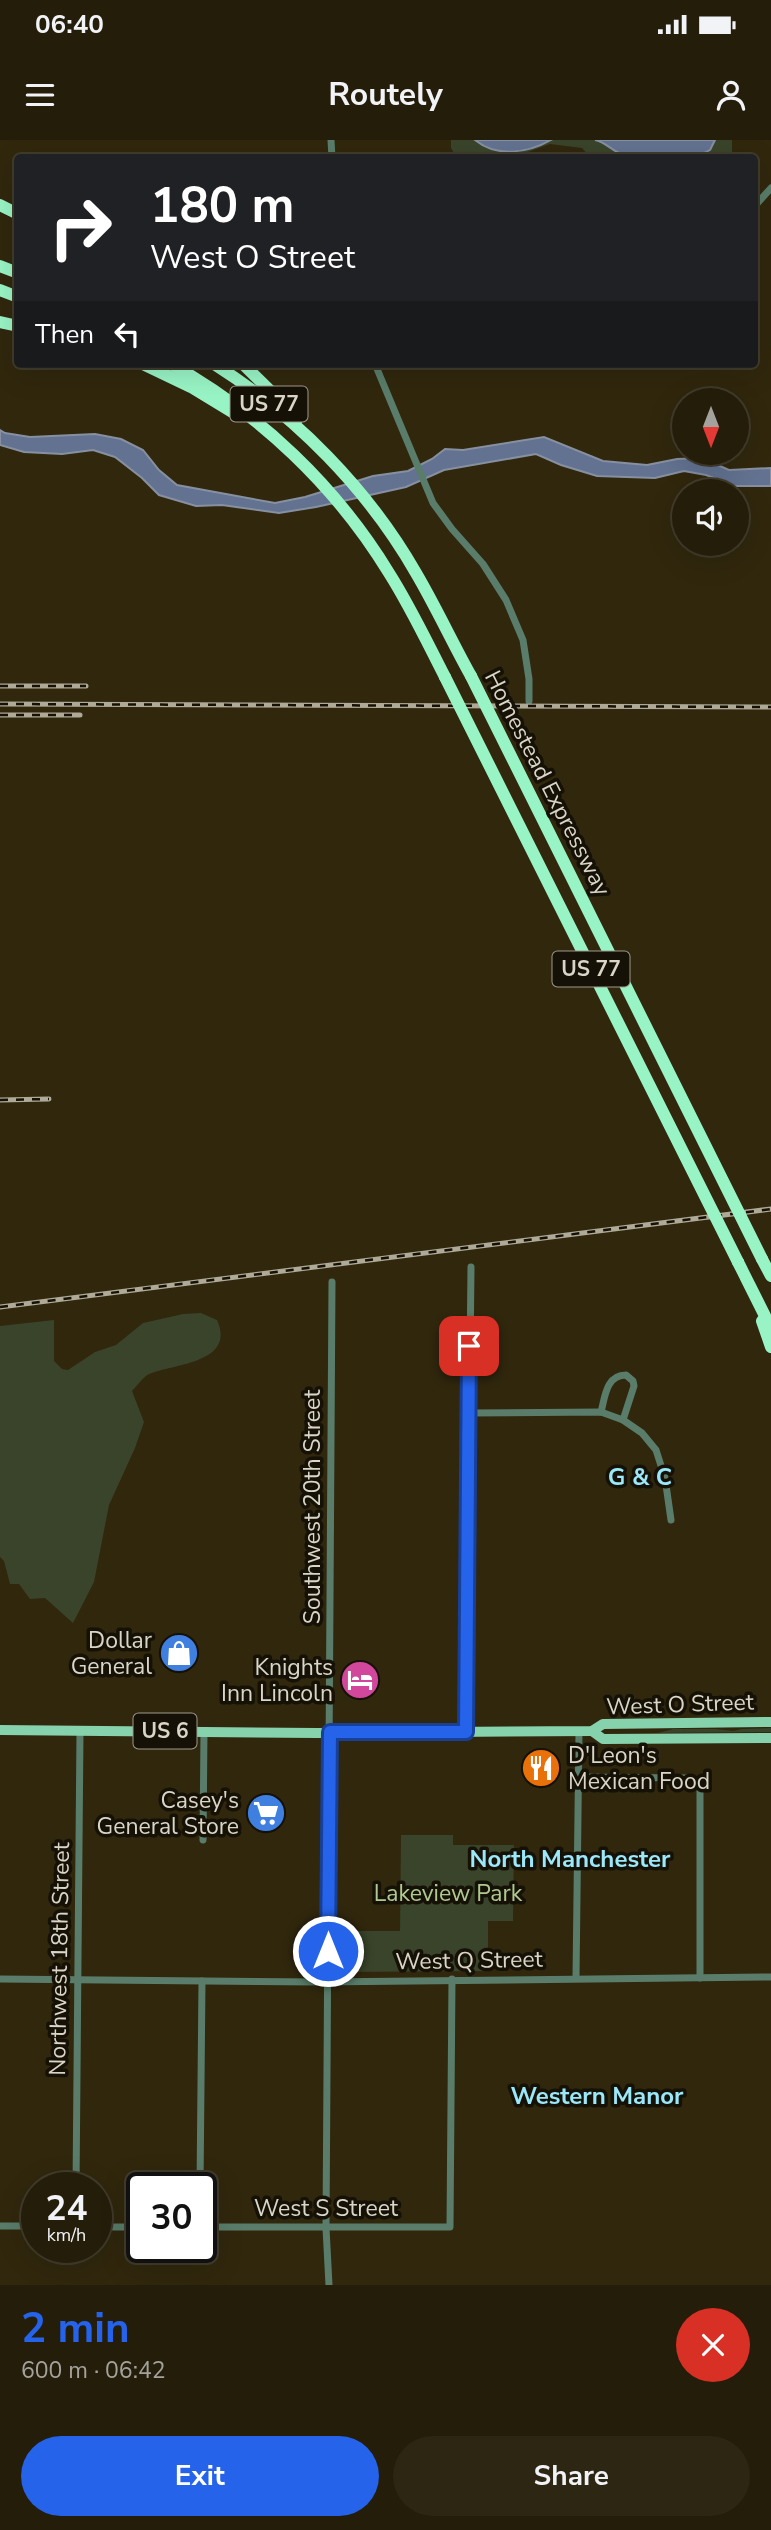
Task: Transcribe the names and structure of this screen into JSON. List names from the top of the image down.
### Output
{
  "streets": {
    "highway": ["US 77", "Homestead Expressway"],
    "main road": ["West O Street", "US 6"],
    "street": [
      "Southwest 20th Street",
      "Northwest 18th Street",
      "West Q Street",
      "West S Street"
    ]
  },
  "crossings": [
    ["US 77", "Homestead Expressway"],
    ["Southwest 20th Street", "West O Street"],
    ["Southwest 20th Street", "West Q Street"],
    ["Southwest 20th Street", "West S Street"],
    ["West O Street", "Northwest 18th Street"],
    ["Northwest 18th Street", "West Q Street"],
    ["West Q Street", "West S Street"]
  ],
  "districts": ["G & C", "North Manchester", "Western Manor"],
  "parks": ["Lakeview Park"],
  "places": {
    "shop": ["Dollar General"],
    "hotel": ["Knights Inn Lincoln"],
    "restaurant": ["D'Leon's Mexican Food"],
    "supermarket": ["Casey's General Store"]
  },
  "north": "bottom",
  "page": {
    "status": "06:40",
    "header": "Routely",
    "turn": ["180 m", "West O Street"],
    "then": "Then",
    "speed": "24 km/h",
    "limit": "30",
    "heading": ["2 min", "600 m · 06:42"],
    "buttons": ["Exit", "Share"]
  }
}
